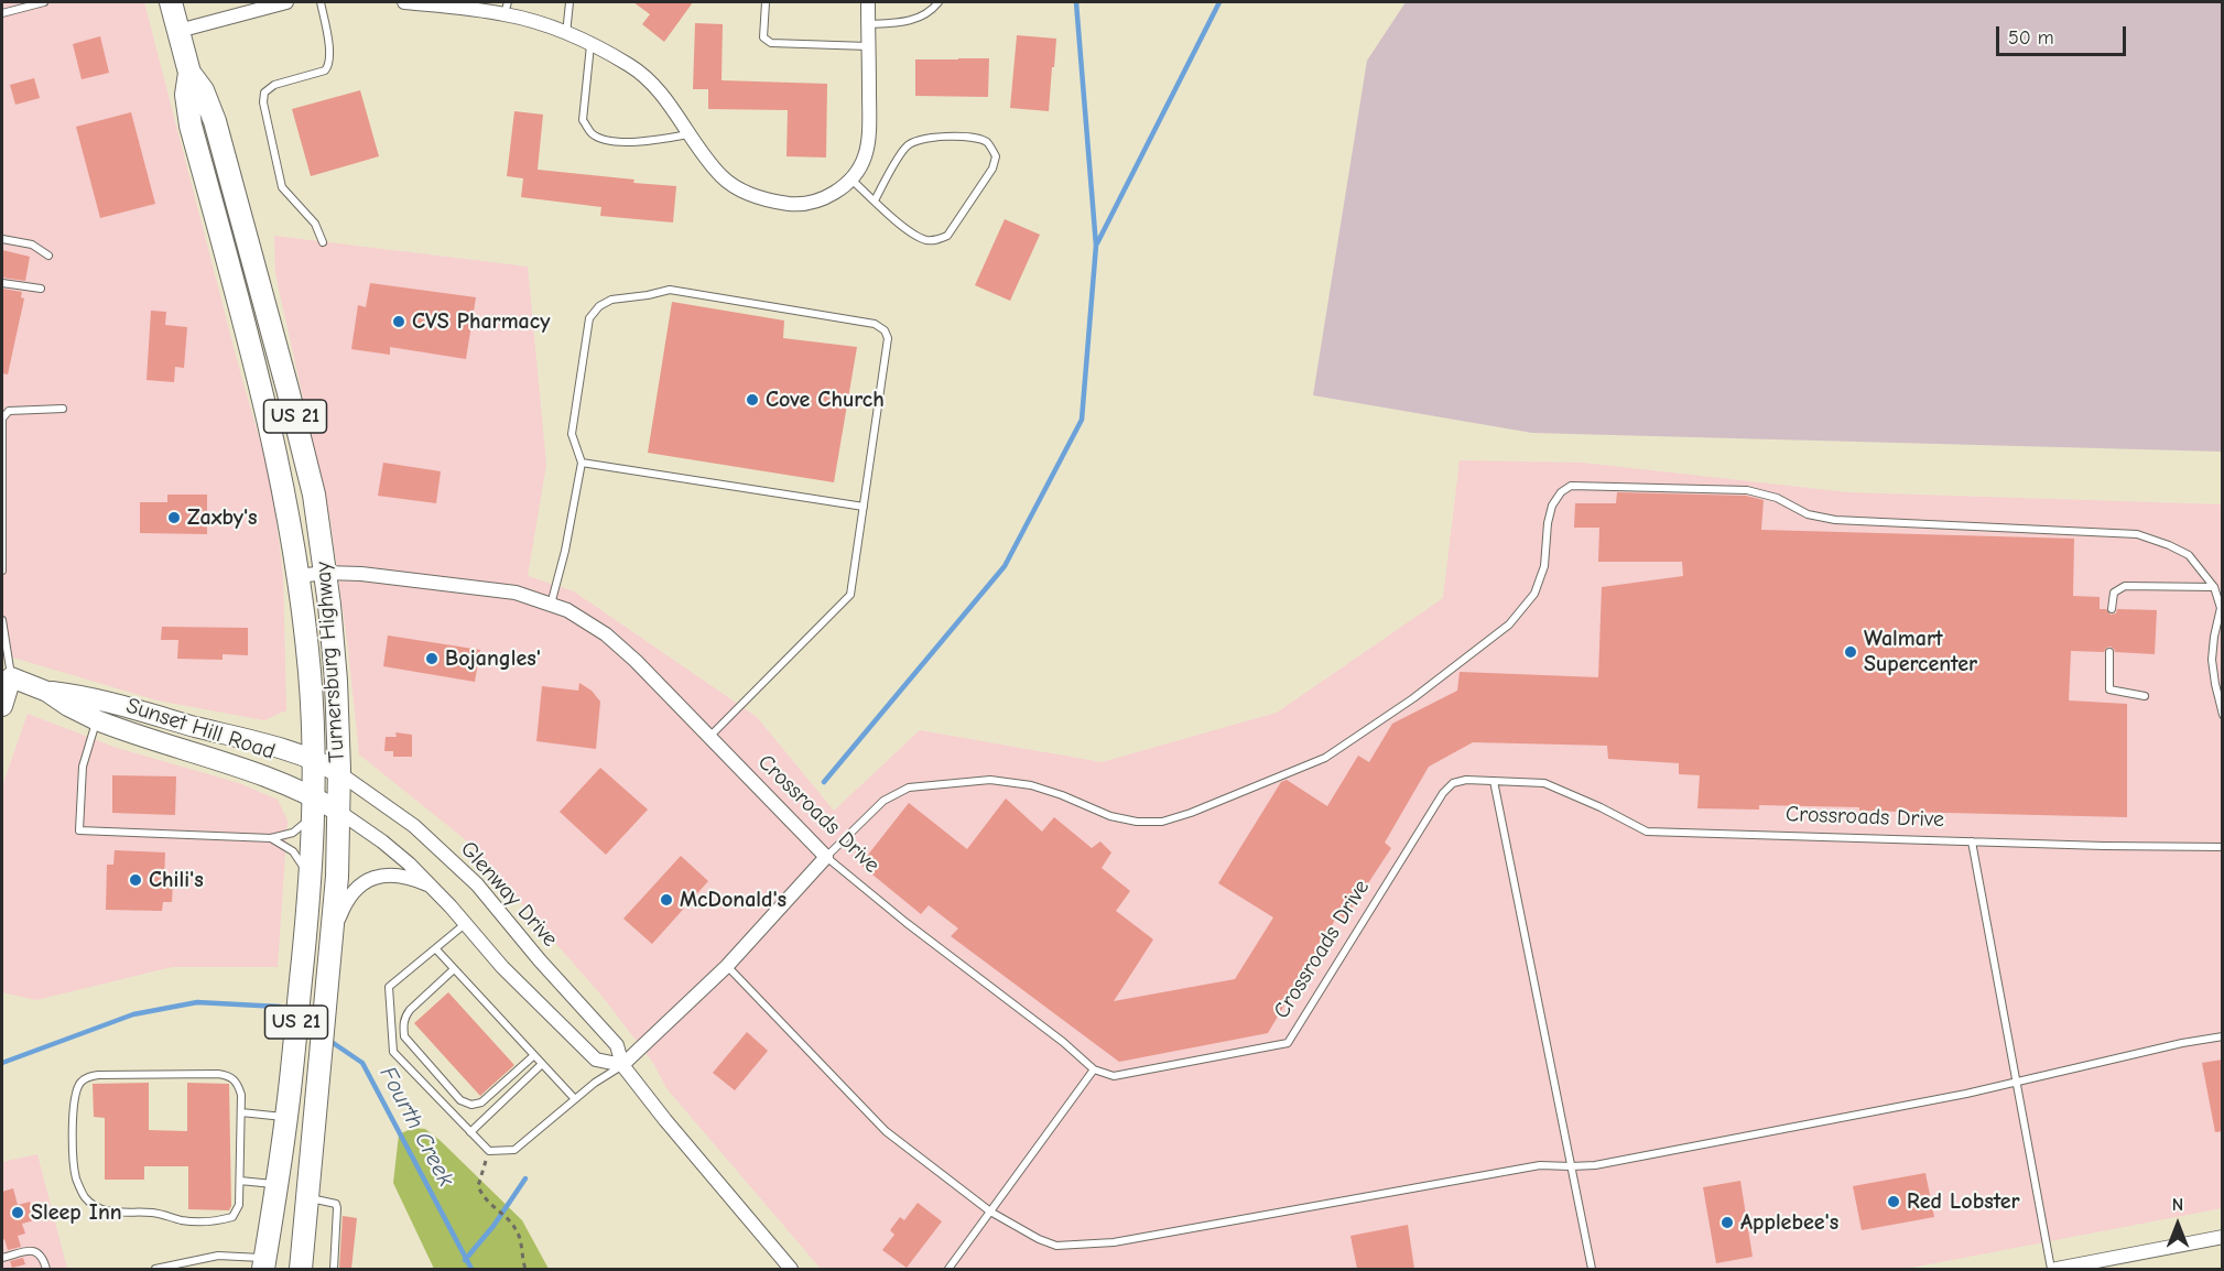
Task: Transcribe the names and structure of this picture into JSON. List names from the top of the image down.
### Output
{
  "streets": {
    "main road": ["US 21", "Turnersburg Highway"],
    "street": ["Sunset Hill Road", "Crossroads Drive", "Glenway Drive"]
  },
  "crossings": [
    ["Turnersburg Highway", "Sunset Hill Road"],
    ["Turnersburg Highway", "Crossroads Drive"],
    ["Turnersburg Highway", "Glenway Drive"],
    ["Sunset Hill Road", "Glenway Drive"]
  ],
  "water": ["Fourth Creek"],
  "places": [
    "CVS Pharmacy",
    "Cove Church",
    "Zaxby's",
    "Walmart Supercenter",
    "Bojangles'",
    "Chili's",
    "McDonald's",
    "Red Lobster",
    "Sleep Inn",
    "Applebee's"
  ],
  "scale_bar": "50 m",
  "north": "top"
}
